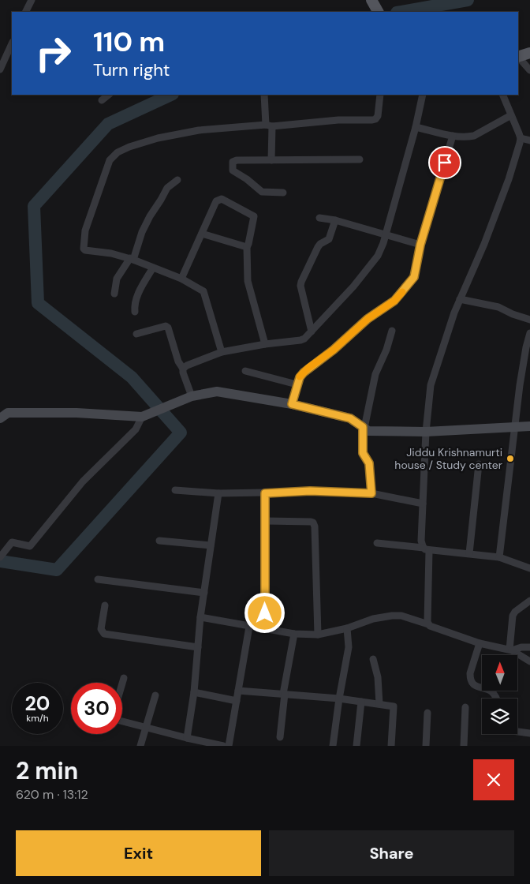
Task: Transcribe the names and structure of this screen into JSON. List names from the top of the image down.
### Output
{
  "places": ["Jiddu Krishnamurti house / Study center"],
  "north": "top",
  "page": {
    "turn": ["110 m", "Turn right"],
    "speed": "20 km/h",
    "limit": "30",
    "heading": ["2 min", "620 m · 13:12"],
    "buttons": ["Exit", "Share"]
  }
}
